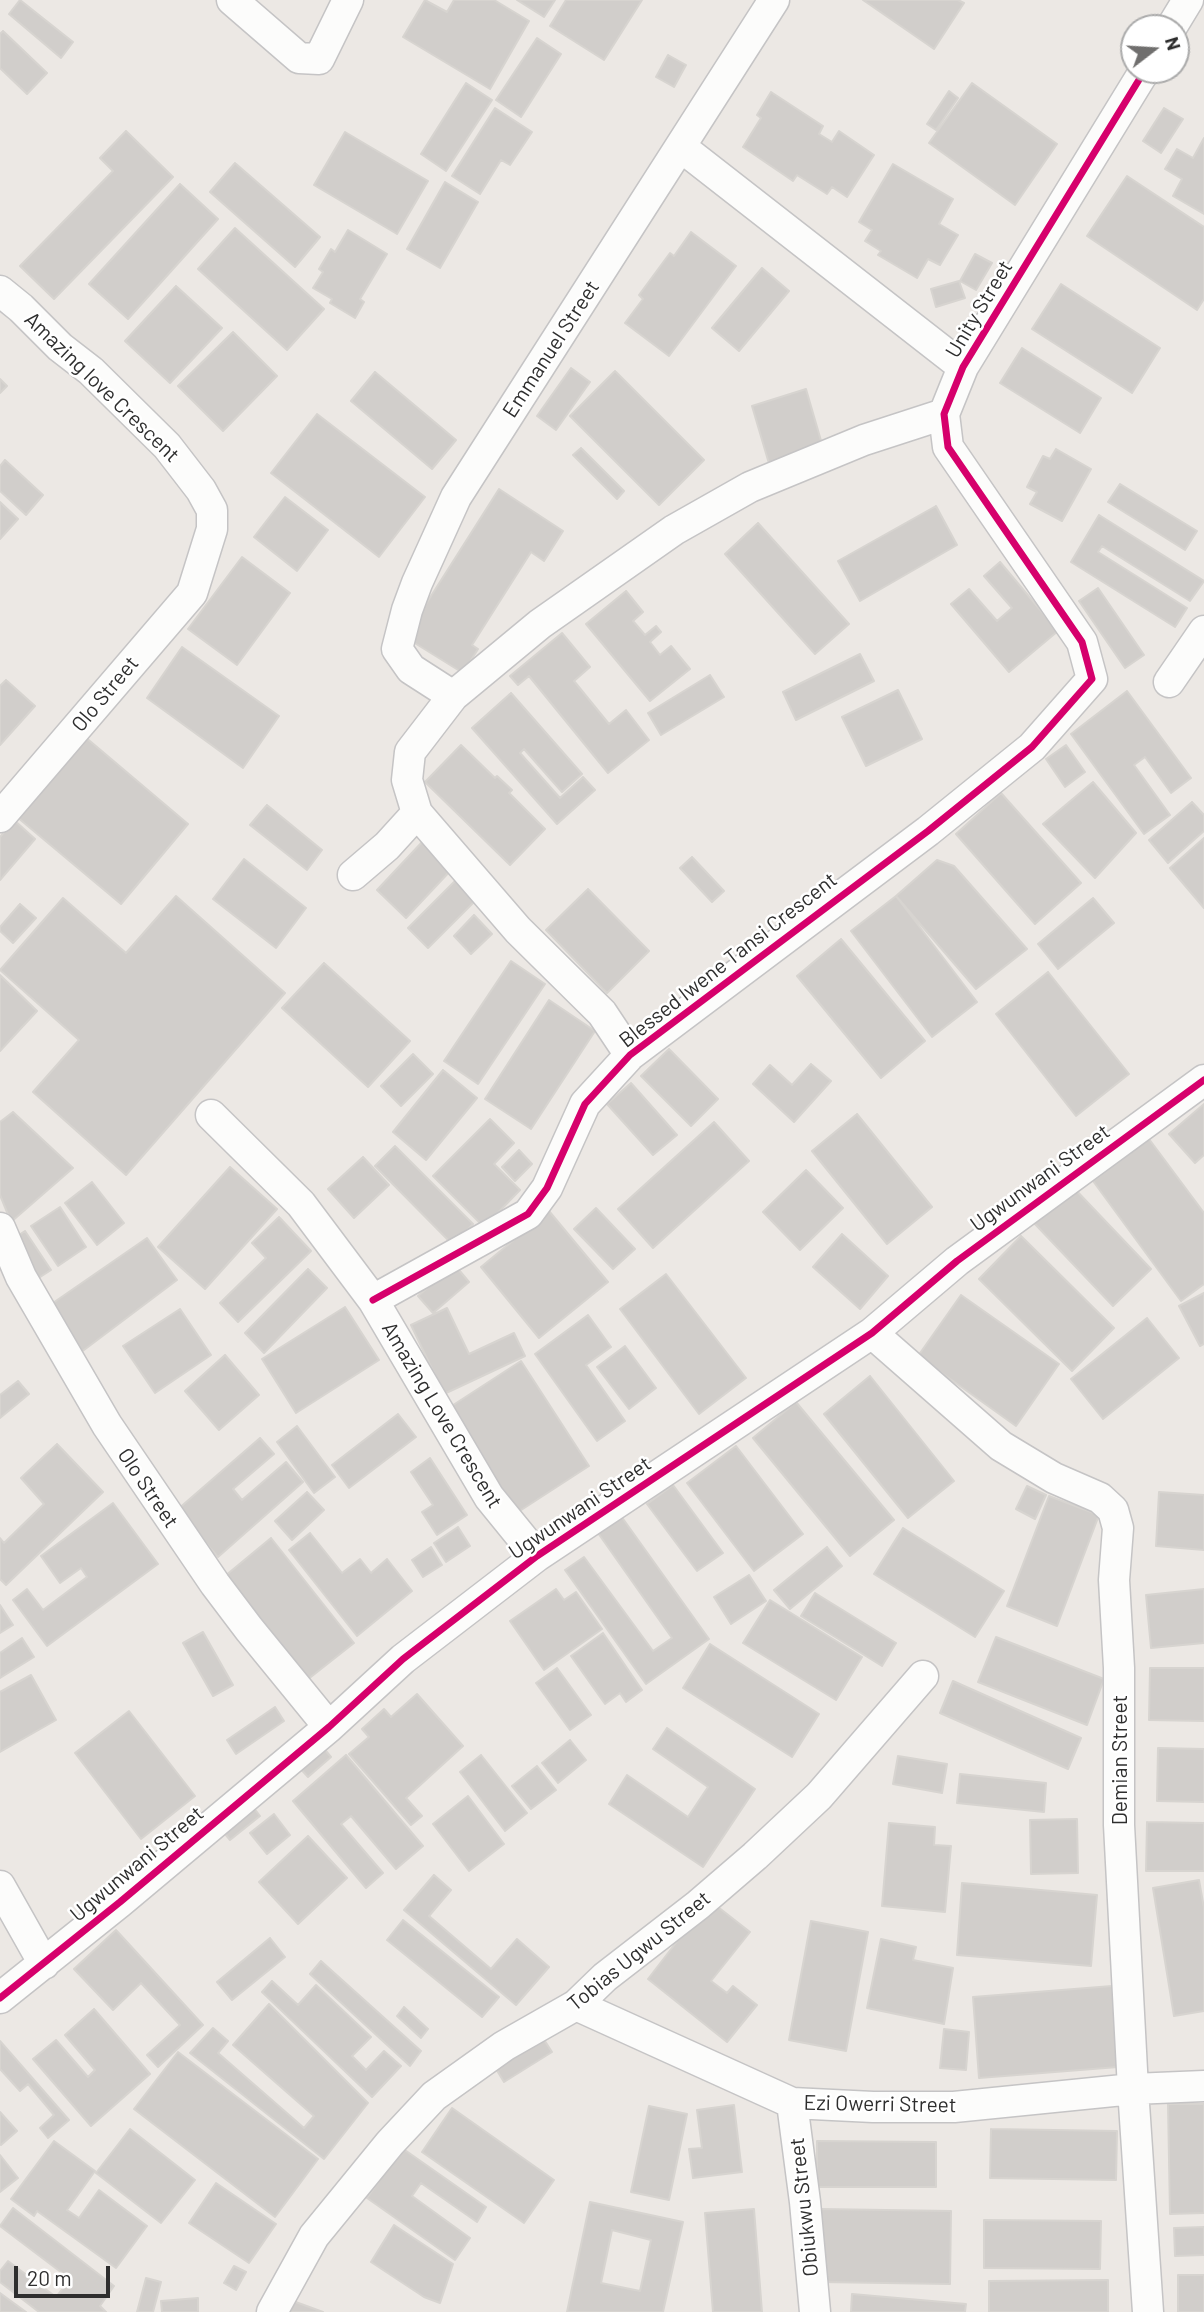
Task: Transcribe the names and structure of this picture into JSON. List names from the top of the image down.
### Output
{
  "streets": {
    "street": [
      "Unity Street",
      "Emmanuel Street",
      "Amazing love Crescent",
      "Olo Street",
      "Blessed Iwene Tansi Crescent",
      "Ugwunwani Street",
      "Amazing Love Crescent",
      "Demian Street",
      "Tobias Ugwu Street",
      "Ezi Owerri Street",
      "Obiukwu Street"
    ]
  },
  "crossings": [
    ["Unity Street", "Blessed Iwene Tansi Crescent"],
    ["Amazing love Crescent", "Olo Street"],
    ["Olo Street", "Ugwunwani Street"],
    ["Blessed Iwene Tansi Crescent", "Amazing Love Crescent"],
    ["Ugwunwani Street", "Amazing Love Crescent"],
    ["Ugwunwani Street", "Demian Street"],
    ["Demian Street", "Ezi Owerri Street"],
    ["Tobias Ugwu Street", "Ezi Owerri Street"],
    ["Ezi Owerri Street", "Obiukwu Street"]
  ],
  "scale_bar": "20 m",
  "north": "right"
}
